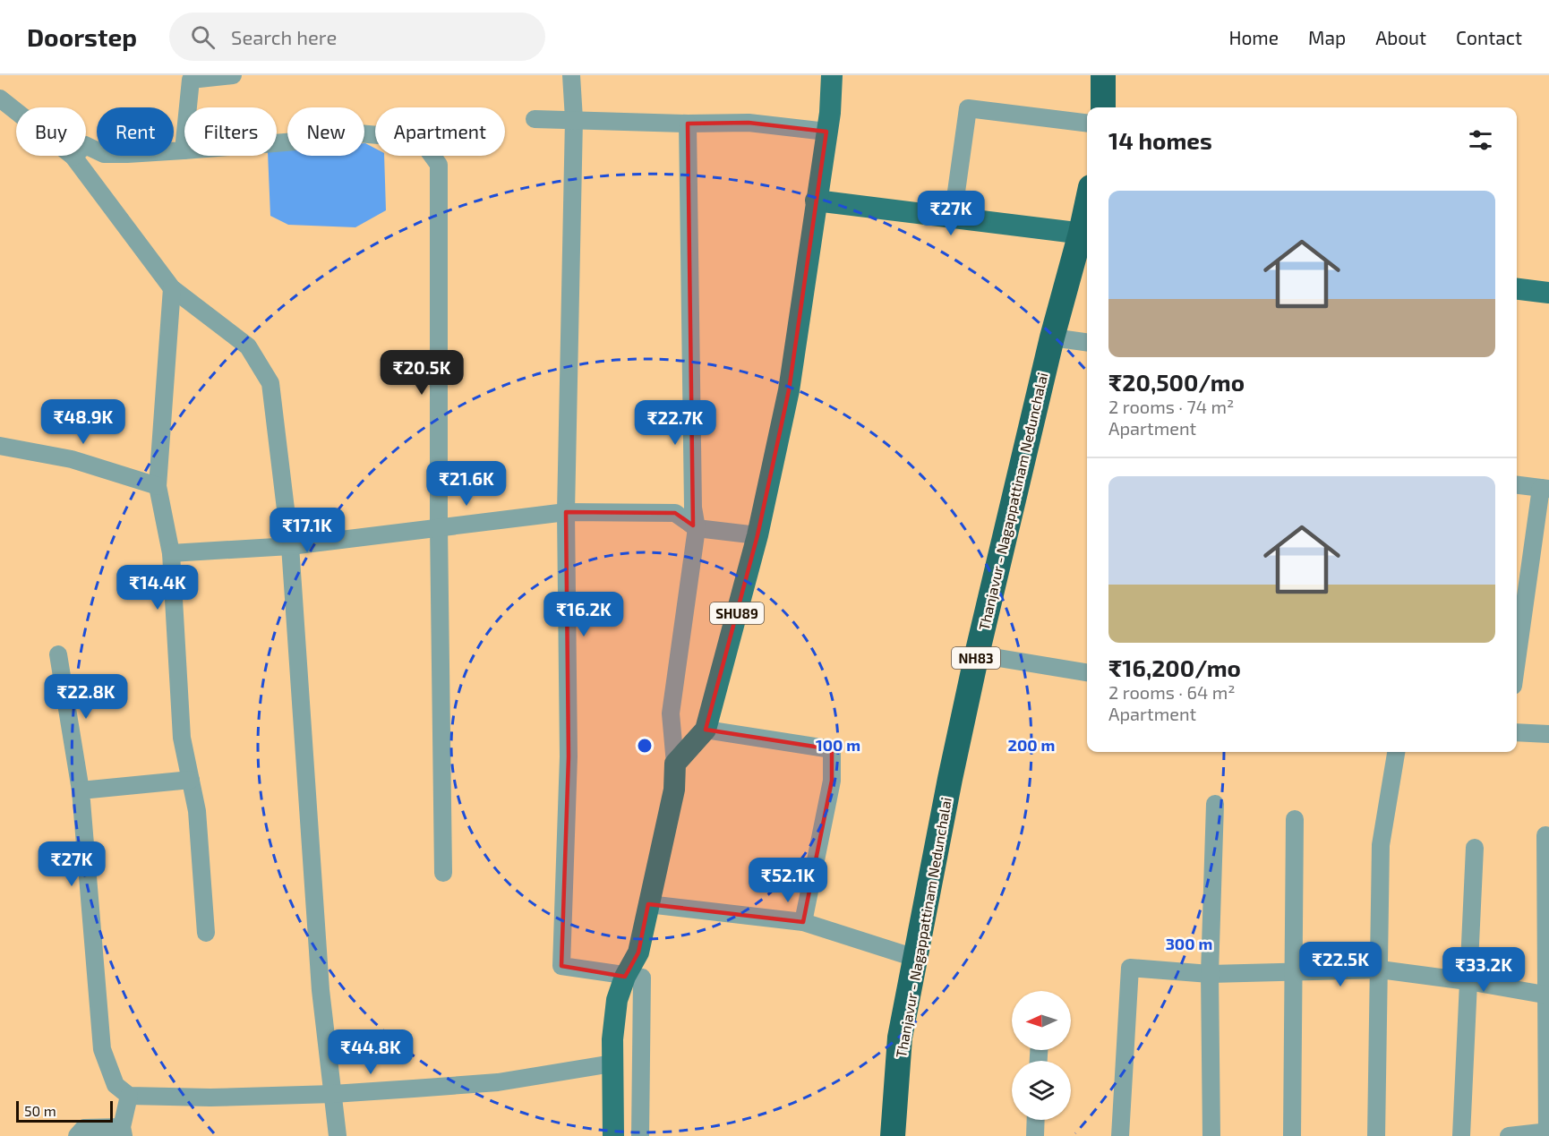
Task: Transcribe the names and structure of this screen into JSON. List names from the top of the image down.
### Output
{
  "streets": {
    "highway": ["Thanjavur - Nagappattinam Nedunchalai", "NH83"],
    "main road": ["SHU89"]
  },
  "scale_bar": "50 m",
  "north": "left",
  "page": {
    "header": "Doorstep",
    "search": "Search here",
    "nav": [
      "Home",
      "Map",
      "About",
      "Contact"
    ],
    "chip": [
      "Buy",
      "Rent",
      "Filters",
      "New",
      "Apartment"
    ],
    "heading": "14 homes",
    "list": [
      {
        "name": "₹20,500/mo",
        "note": "2 rooms · 74 m² · Apartment"
      },
      {
        "name": "₹16,200/mo",
        "note": "2 rooms · 64 m² · Apartment"
      }
    ],
    "price": [
      "₹27K",
      "₹20.5K",
      "₹48.9K",
      "₹22.7K",
      "₹21.6K",
      "₹17.1K",
      "₹14.4K",
      "₹16.2K",
      "₹22.8K",
      "₹27K",
      "₹52.1K",
      "₹22.5K",
      "₹33.2K",
      "₹44.8K"
    ],
    "scale": "50 m"
  },
  "rings": ["100 m", "200 m", "300 m"]
}
